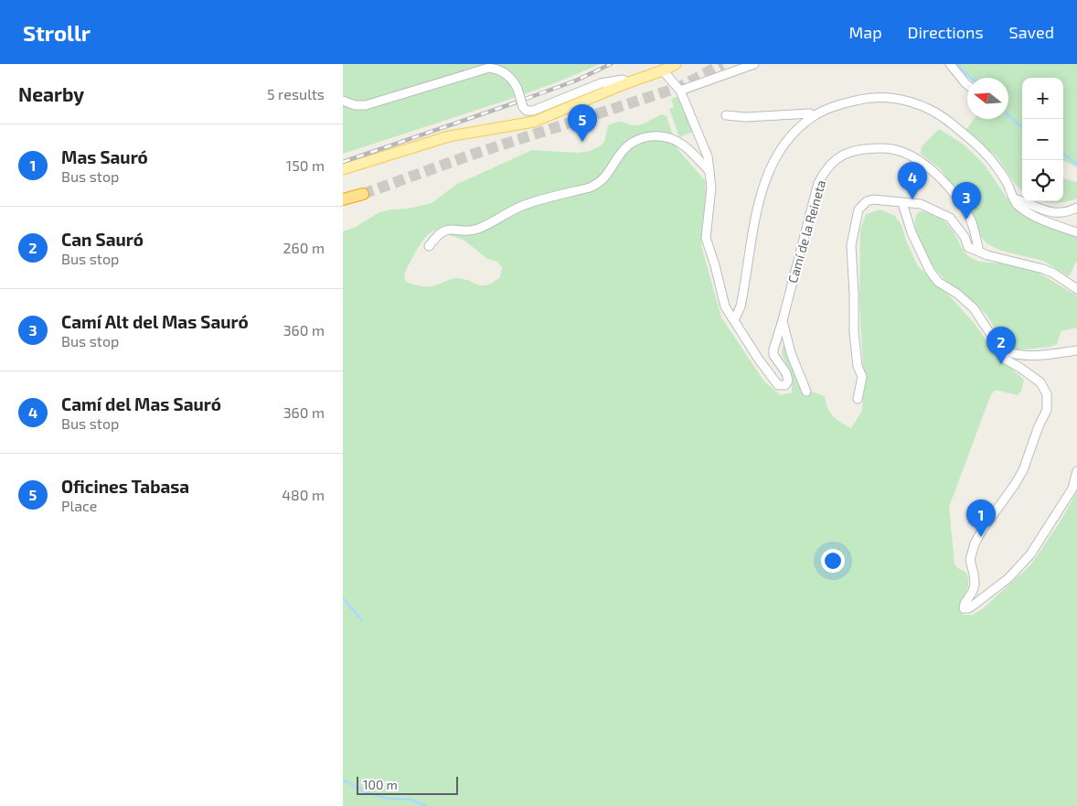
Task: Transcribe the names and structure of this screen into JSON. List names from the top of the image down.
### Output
{
  "streets": {
    "street": ["Camí de la Reineta"]
  },
  "scale_bar": "100 m",
  "north": "left",
  "page": {
    "header": "Strollr",
    "nav": ["Map", "Directions", "Saved"],
    "heading": ["Nearby", "5 results"],
    "map_buttons": ["+", "−"],
    "pins": [
      "5",
      "4",
      "3",
      "2",
      "1"
    ],
    "list": [
      {
        "mark": "1",
        "name": "Mas Sauró",
        "note": "Bus stop",
        "value": "150 m"
      },
      {
        "mark": "2",
        "name": "Can Sauró",
        "note": "Bus stop",
        "value": "260 m"
      },
      {
        "mark": "3",
        "name": "Camí Alt del Mas Sauró",
        "note": "Bus stop",
        "value": "360 m"
      },
      {
        "mark": "4",
        "name": "Camí del Mas Sauró",
        "note": "Bus stop",
        "value": "360 m"
      },
      {
        "mark": "5",
        "name": "Oficines Tabasa",
        "note": "Place",
        "value": "480 m"
      }
    ],
    "scale": "100 m"
  }
}
